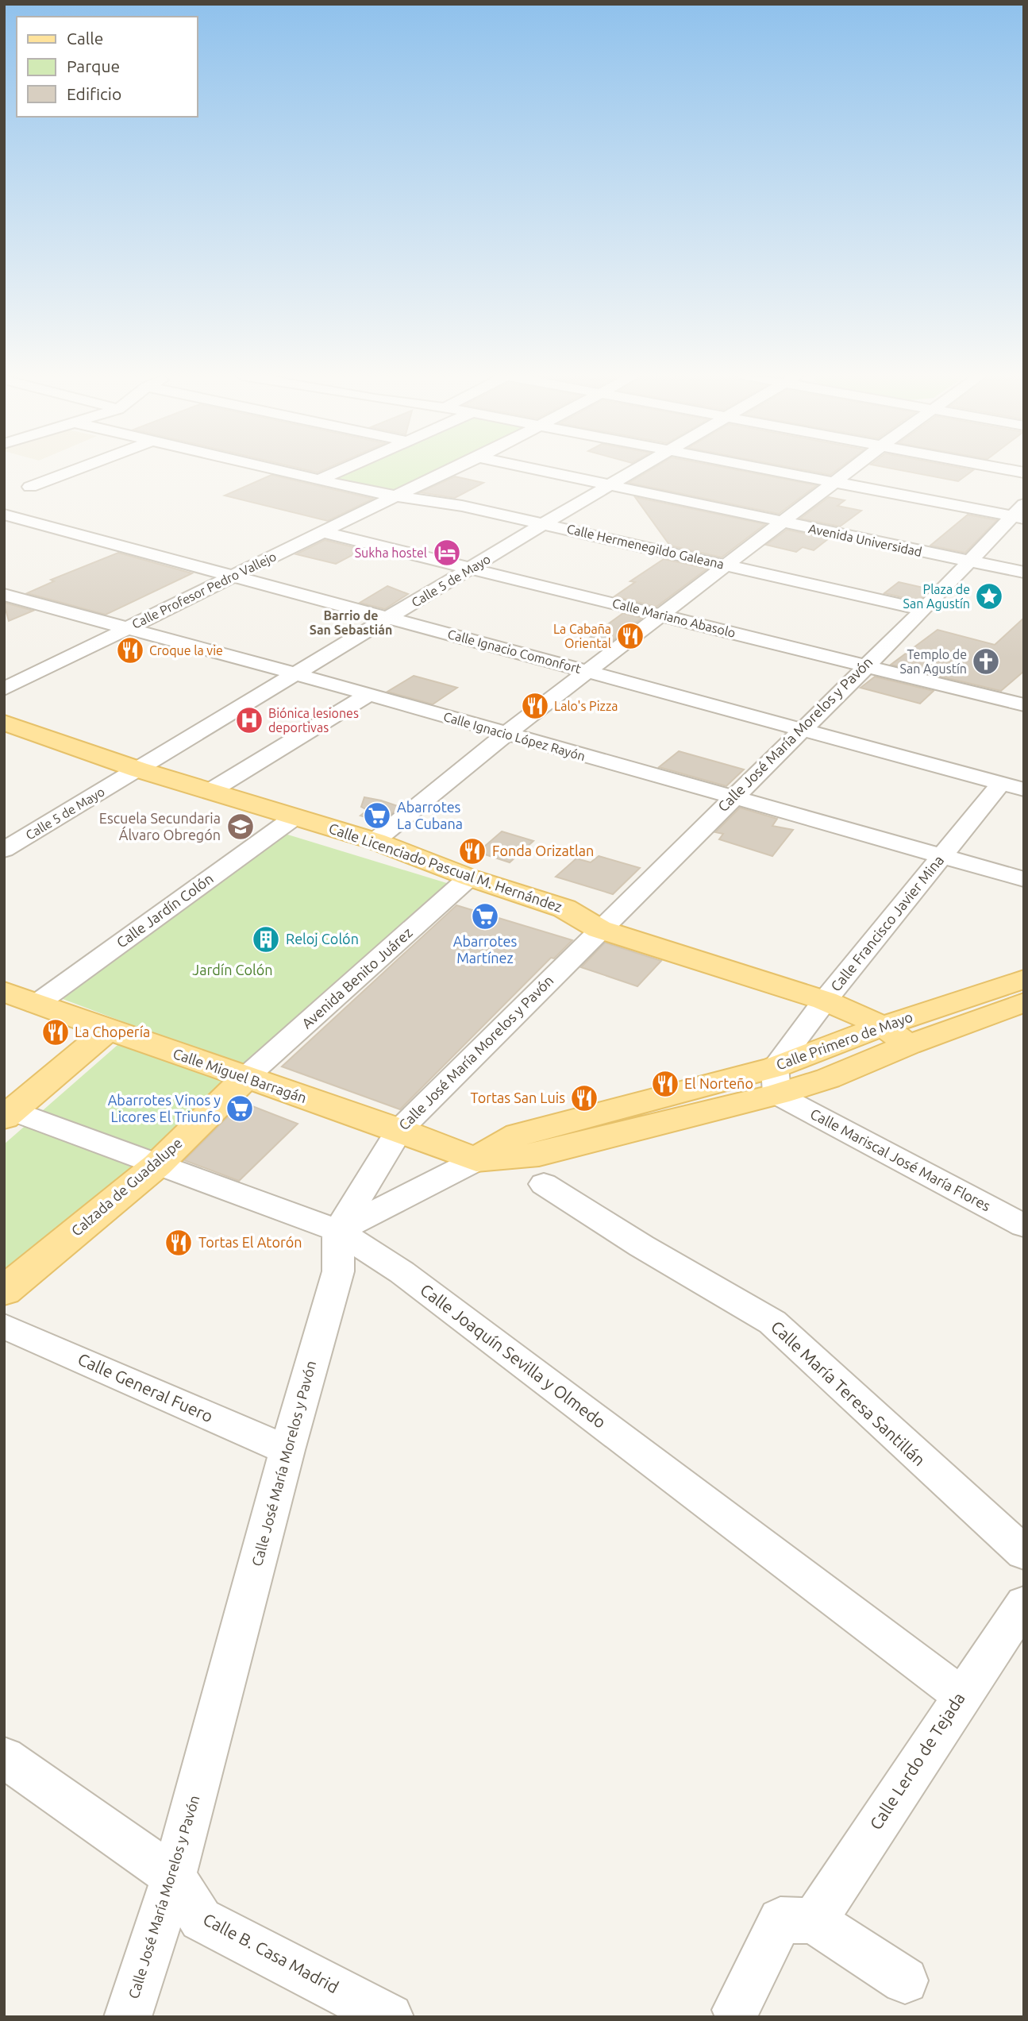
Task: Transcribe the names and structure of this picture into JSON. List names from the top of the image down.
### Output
{
  "streets": {
    "main road": [
      "Calle Licenciado Pascual M. Hernández",
      "Calle Primero de Mayo",
      "Calle Miguel Barragán",
      "Calzada de Guadalupe"
    ],
    "street": [
      "Avenida Universidad",
      "Calle Hermenegildo Galeana",
      "Calle 5 de Mayo",
      "Calle Profesor Pedro Vallejo",
      "Calle Mariano Abasolo",
      "Calle Ignacio Comonfort",
      "Calle José María Morelos y Pavón",
      "Calle Ignacio López Rayón",
      "Calle Jardín Colón",
      "Calle Francisco Javier Mina",
      "Avenida Benito Juárez",
      "Calle Mariscal José María Flores",
      "Calle Joaquín Sevilla y Olmedo",
      "Calle General Fuero",
      "Calle María Teresa Santillán",
      "Calle Lerdo de Tejada",
      "Calle B. Casa Madrid"
    ]
  },
  "crossings": [
    ["Avenida Universidad", "Calle 5 de Mayo"],
    ["Avenida Universidad", "Calle José María Morelos y Pavón"],
    ["Calle Hermenegildo Galeana", "Calle 5 de Mayo"],
    ["Calle Hermenegildo Galeana", "Calle Profesor Pedro Vallejo"],
    ["Calle Hermenegildo Galeana", "Calle José María Morelos y Pavón"],
    ["Calle 5 de Mayo", "Calle Mariano Abasolo"],
    ["Calle 5 de Mayo", "Calle Ignacio Comonfort"],
    ["Calle 5 de Mayo", "Calle Ignacio López Rayón"],
    ["Calle 5 de Mayo", "Calle Licenciado Pascual M. Hernández"],
    ["Calle Profesor Pedro Vallejo", "Calle Mariano Abasolo"],
    ["Calle Profesor Pedro Vallejo", "Calle Ignacio Comonfort"],
    ["Calle Profesor Pedro Vallejo", "Calle Ignacio López Rayón"],
    ["Calle Mariano Abasolo", "Calle José María Morelos y Pavón"],
    ["Calle Ignacio Comonfort", "Calle José María Morelos y Pavón"],
    ["Calle Ignacio Comonfort", "Calle Francisco Javier Mina"],
    ["Calle José María Morelos y Pavón", "Calle Ignacio López Rayón"],
    ["Calle José María Morelos y Pavón", "Calle Licenciado Pascual M. Hernández"],
    ["Calle José María Morelos y Pavón", "Calle Primero de Mayo"],
    ["Calle José María Morelos y Pavón", "Calle Miguel Barragán"],
    ["Calle José María Morelos y Pavón", "Calle Joaquín Sevilla y Olmedo"],
    ["Calle José María Morelos y Pavón", "Calle General Fuero"],
    ["Calle José María Morelos y Pavón", "Calle B. Casa Madrid"],
    ["Calle Ignacio López Rayón", "Calle Francisco Javier Mina"],
    ["Calle Licenciado Pascual M. Hernández", "Calle Jardín Colón"],
    ["Calle Licenciado Pascual M. Hernández", "Calle Francisco Javier Mina"],
    ["Calle Licenciado Pascual M. Hernández", "Avenida Benito Juárez"],
    ["Calle Licenciado Pascual M. Hernández", "Calle Primero de Mayo"],
    ["Calle Jardín Colón", "Calle Miguel Barragán"],
    ["Calle Francisco Javier Mina", "Calle Primero de Mayo"],
    ["Calle Francisco Javier Mina", "Calle Mariscal José María Flores"],
    ["Avenida Benito Juárez", "Calle Miguel Barragán"],
    ["Avenida Benito Juárez", "Calzada de Guadalupe"],
    ["Calle Primero de Mayo", "Calle Miguel Barragán"],
    ["Calle Primero de Mayo", "Calle Mariscal José María Flores"],
    ["Calle Primero de Mayo", "Calle Joaquín Sevilla y Olmedo"],
    ["Calle Miguel Barragán", "Calzada de Guadalupe"],
    ["Calzada de Guadalupe", "Calle Joaquín Sevilla y Olmedo"],
    ["Calle Joaquín Sevilla y Olmedo", "Calle Lerdo de Tejada"]
  ],
  "districts": ["Barrio de San Sebastián"],
  "parks": ["Jardín Colón"],
  "places": {
    "hotel": ["Sukha hostel"],
    "place": ["Plaza de San Agustín"],
    "restaurant": [
      "La Cabaña Oriental",
      "Croque la vie",
      "Lalo's Pizza",
      "Fonda Orizatlan",
      "La Chopería",
      "El Norteño",
      "Tortas San Luis",
      "Tortas El Atorón"
    ],
    "church": ["Templo de San Agustín"],
    "hospital": ["Biónica lesiones deportivas"],
    "supermarket": ["Abarrotes La Cubana", "Abarrotes Martínez", "Abarrotes Vinos y Licores El Triunfo"],
    "school or university": ["Escuela Secundaria Álvaro Obregón"],
    "building": ["Reloj Colón"]
  },
  "legend": ["Calle", "Parque", "Edificio"]
}
